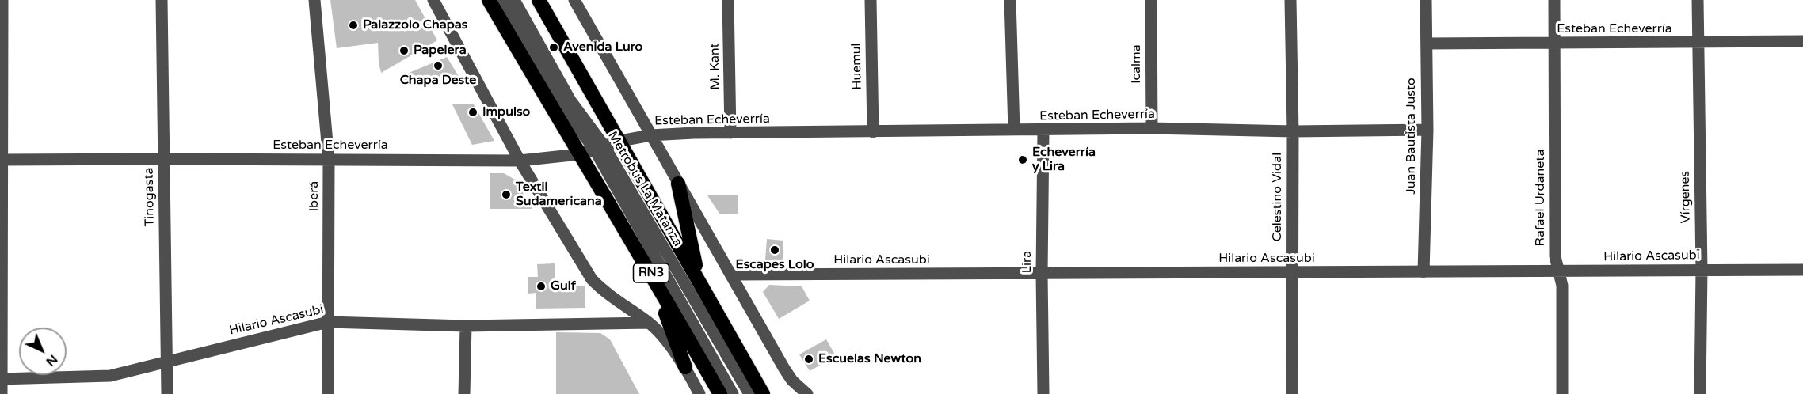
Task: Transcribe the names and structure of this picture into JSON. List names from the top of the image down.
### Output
{
  "streets": {
    "highway": ["RN3"],
    "street": [
      "Esteban Echeverría",
      "Icalma",
      "M. Kant",
      "Huemul",
      "Juan Bautista Justo",
      "Metrobus La Matanza",
      "Iberá",
      "Tinogasta",
      "Celestino Vidal",
      "Vírgenes",
      "Rafael Urdaneta",
      "Hilario Ascasubi",
      "Lira"
    ]
  },
  "crossings": [
    ["Esteban Echeverría", "Icalma"],
    ["Esteban Echeverría", "M. Kant"],
    ["Esteban Echeverría", "Huemul"],
    ["Esteban Echeverría", "Juan Bautista Justo"],
    ["Esteban Echeverría", "Metrobus La Matanza"],
    ["Esteban Echeverría", "Iberá"],
    ["Esteban Echeverría", "Tinogasta"],
    ["Esteban Echeverría", "Celestino Vidal"],
    ["Esteban Echeverría", "Vírgenes"],
    ["Esteban Echeverría", "Rafael Urdaneta"],
    ["Esteban Echeverría", "Lira"],
    ["Esteban Echeverría", "RN3"],
    ["Juan Bautista Justo", "Hilario Ascasubi"],
    ["Iberá", "Hilario Ascasubi"],
    ["Tinogasta", "Hilario Ascasubi"],
    ["Celestino Vidal", "Hilario Ascasubi"],
    ["Vírgenes", "Hilario Ascasubi"],
    ["Rafael Urdaneta", "Hilario Ascasubi"],
    ["Hilario Ascasubi", "Lira"]
  ],
  "places": [
    "Palazzolo Chapas",
    "Avenida Luro",
    "Papelera",
    "Chapa Deste",
    "Impulso",
    "Echeverría y Lira",
    "Textil Sudamericana",
    "Escapes Lolo",
    "Gulf",
    "Escuelas Newton"
  ],
  "north": "bottom right"
}
